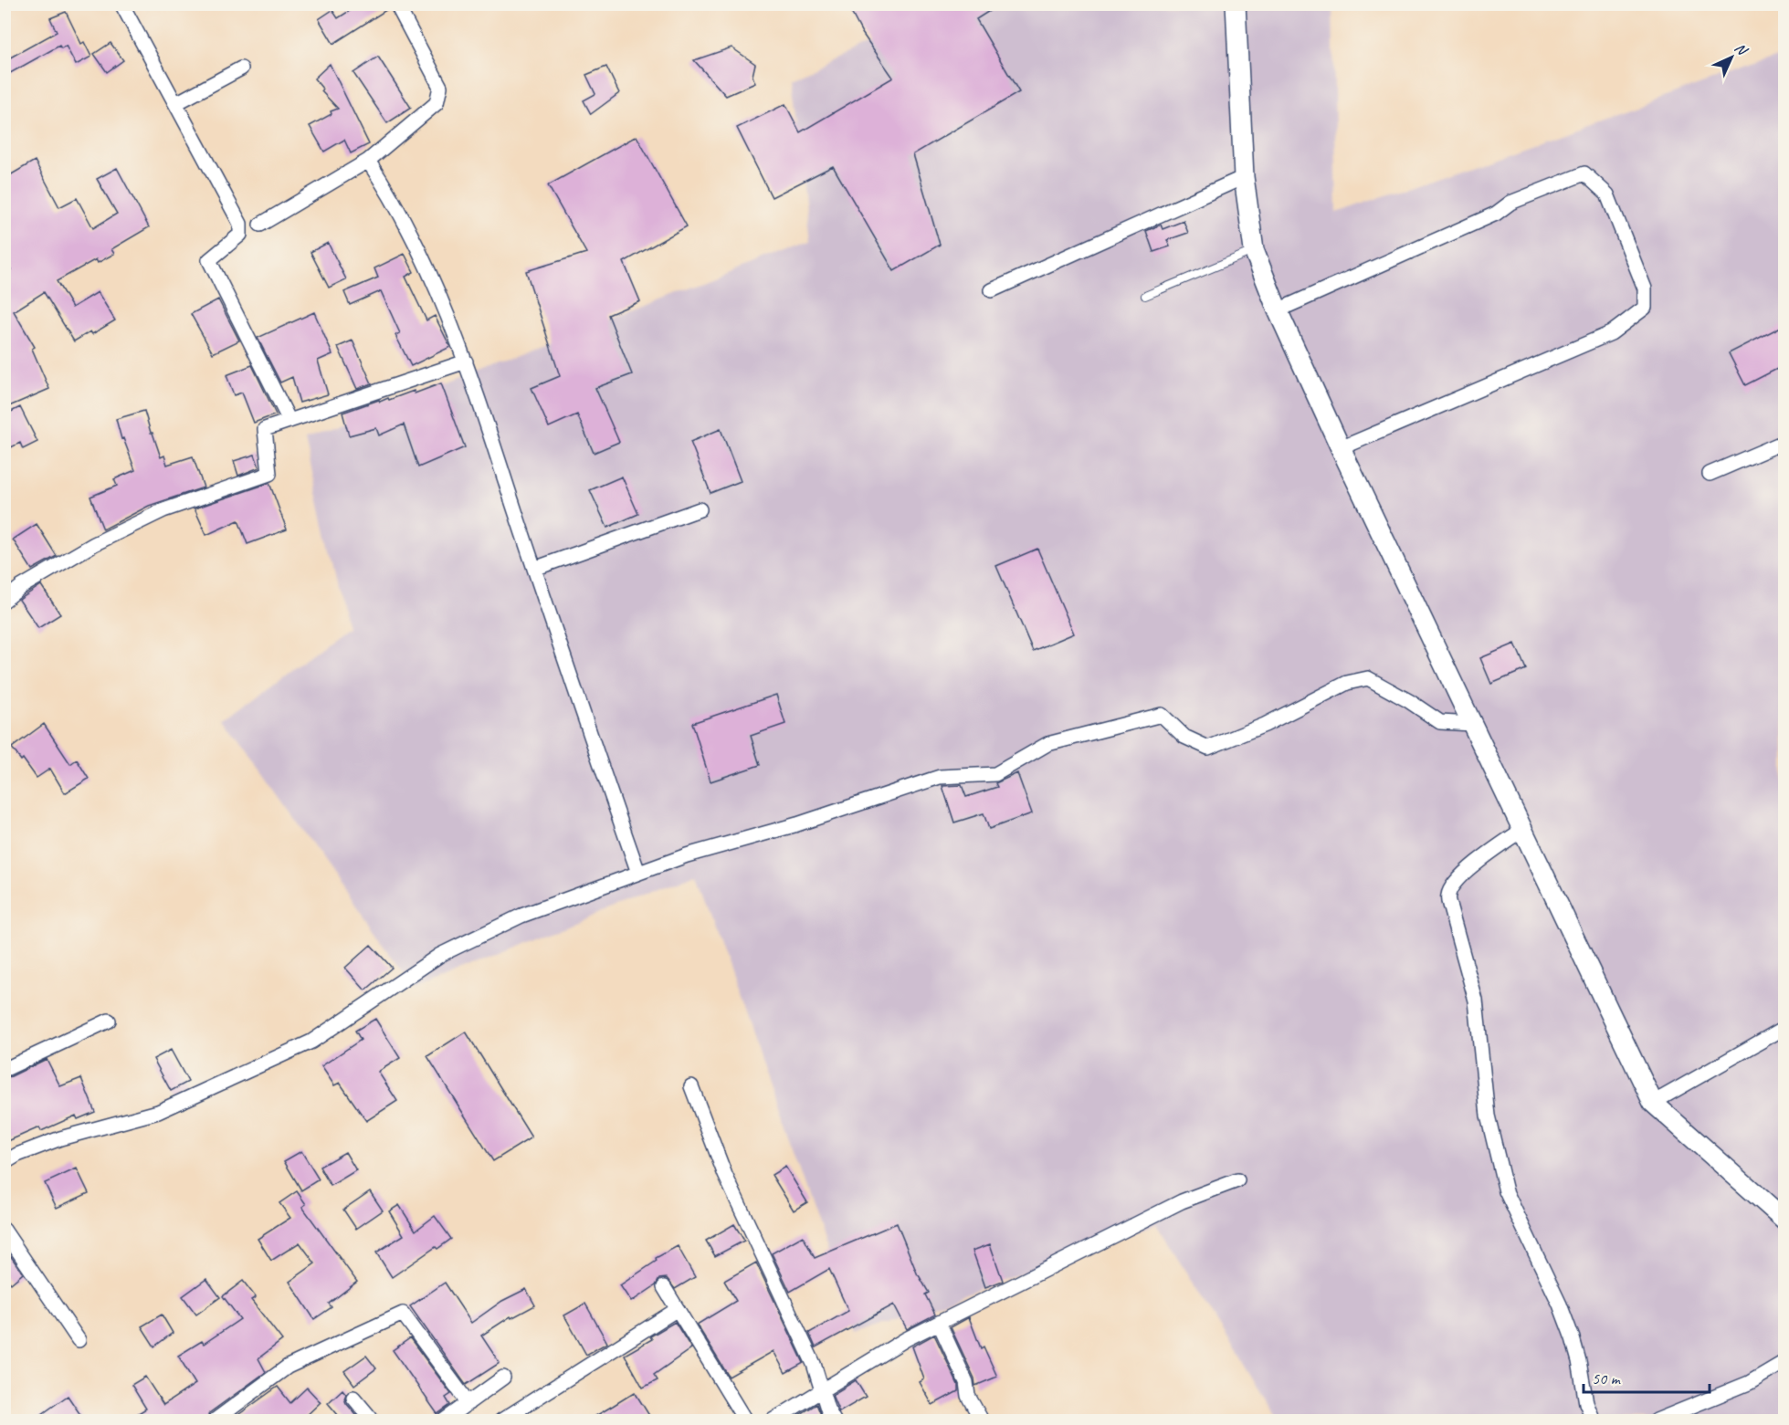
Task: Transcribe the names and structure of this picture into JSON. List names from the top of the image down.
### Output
{
  "scale_bar": "50 m",
  "north": "top right"
}
